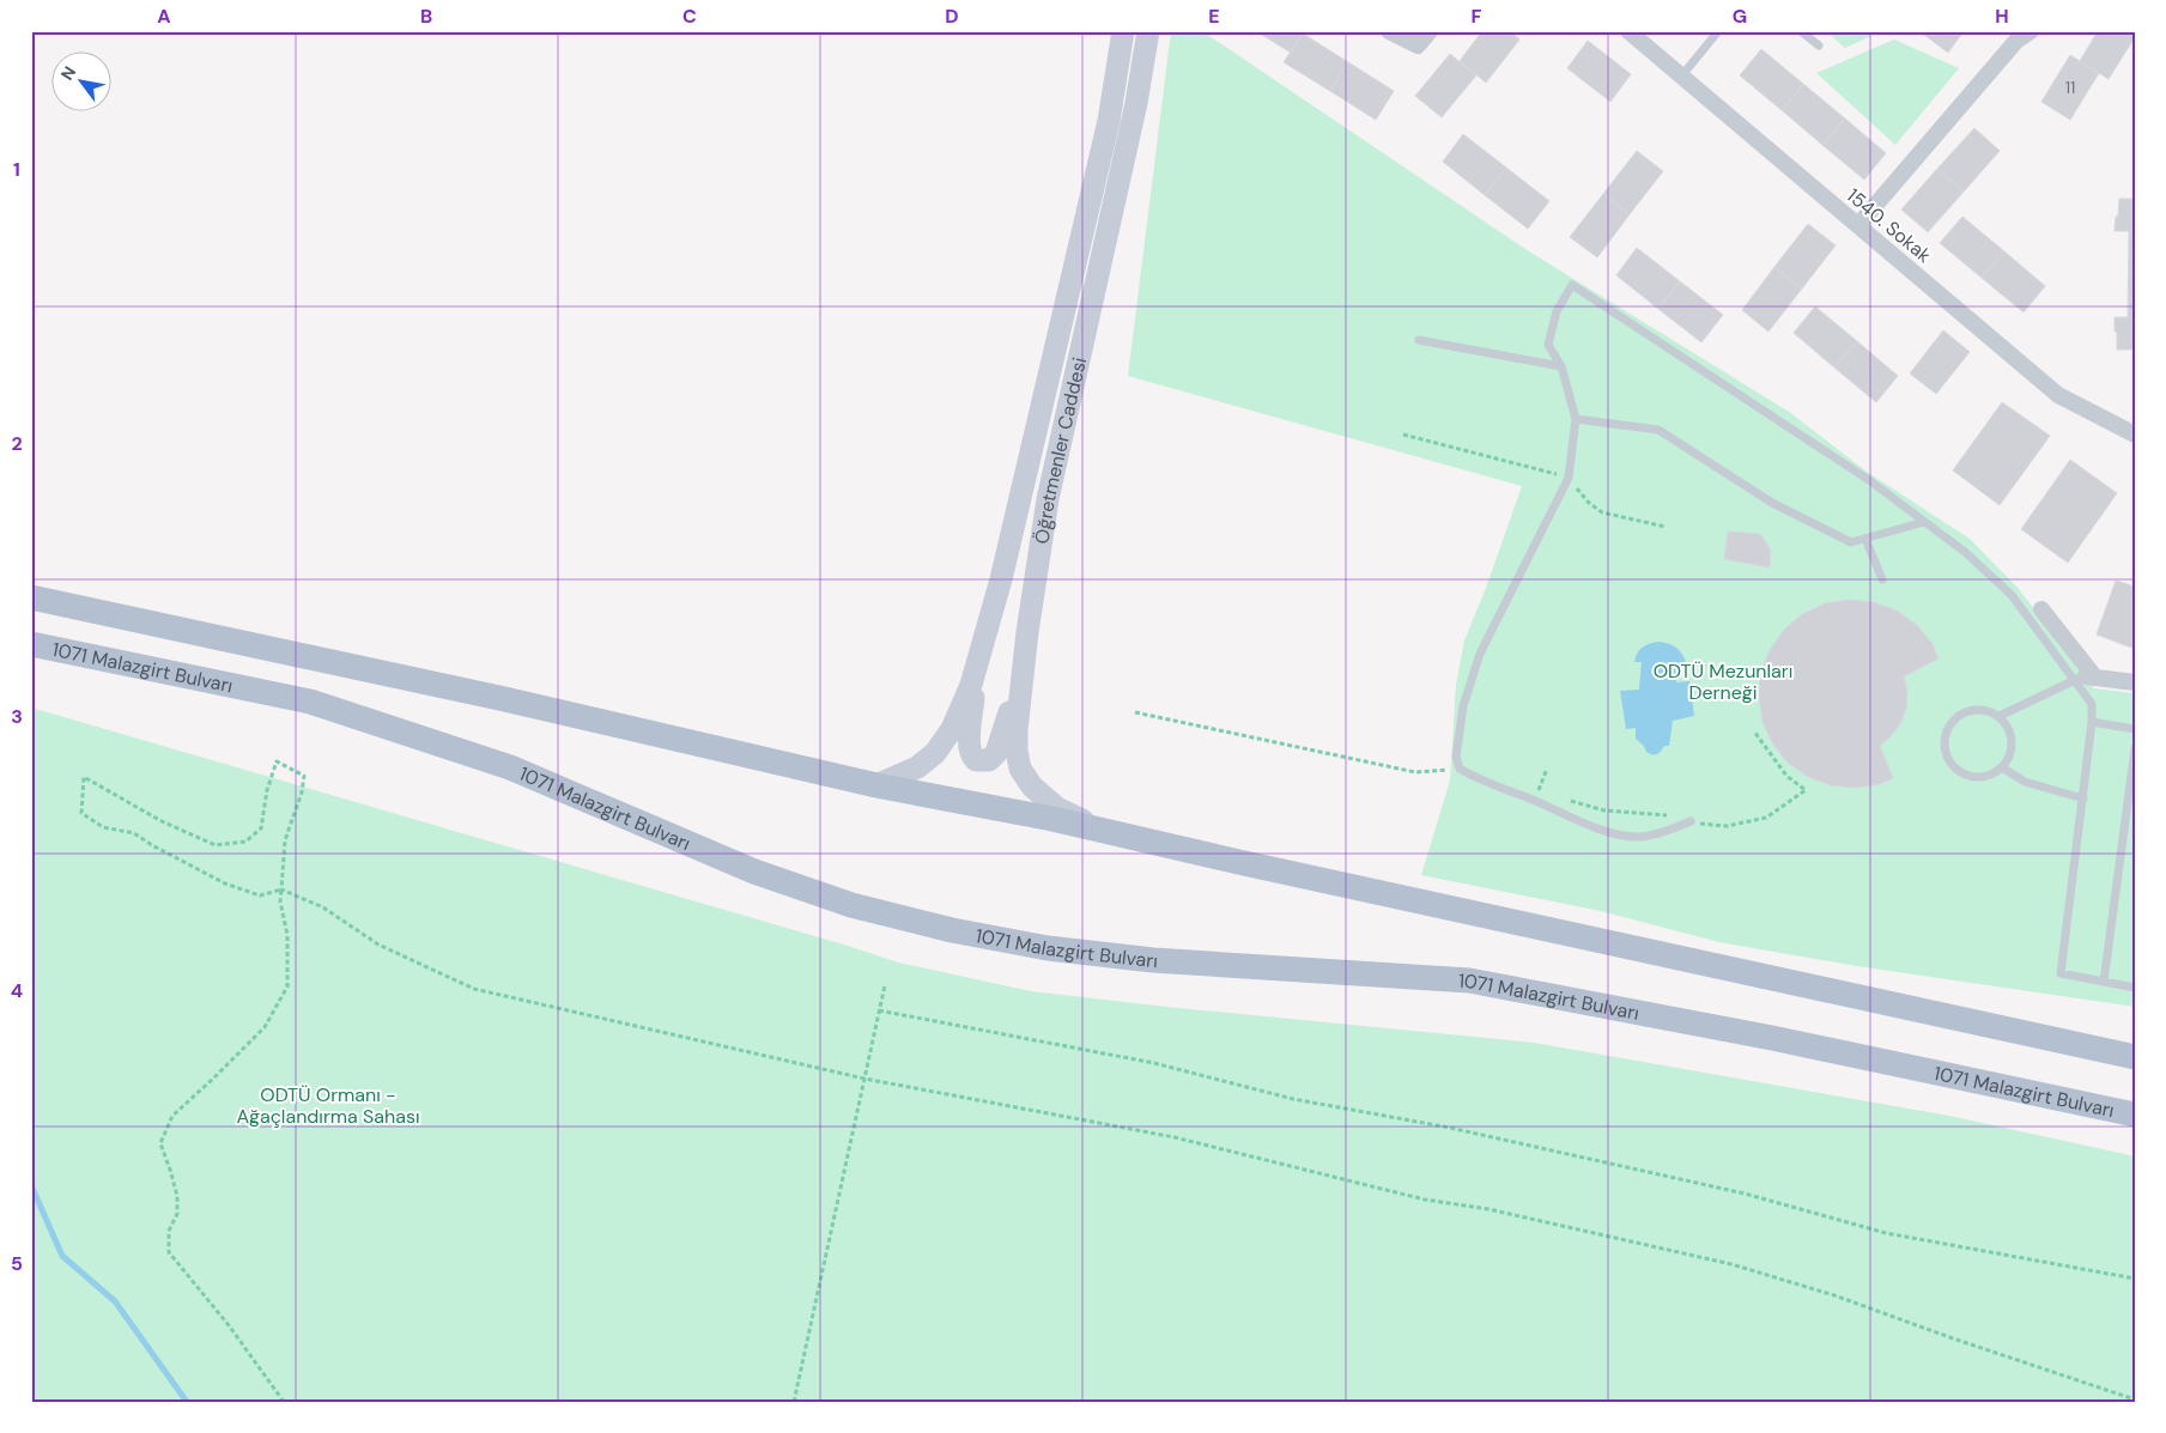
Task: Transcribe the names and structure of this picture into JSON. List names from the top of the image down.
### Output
{
  "streets": {
    "main road": ["Öğretmenler Caddesi", "1071 Malazgirt Bulvarı"],
    "street": ["1540. Sokak"]
  },
  "parks": ["ODTÜ Mezunları Derneği", "ODTÜ Ormanı - Ağaçlandırma Sahası"],
  "house_numbers": ["11"],
  "north": "top left",
  "grid": {
    "columns": [
      "A",
      "B",
      "C",
      "D",
      "E",
      "F",
      "G",
      "H"
    ],
    "rows": [
      "1",
      "2",
      "3",
      "4",
      "5"
    ]
  }
}
